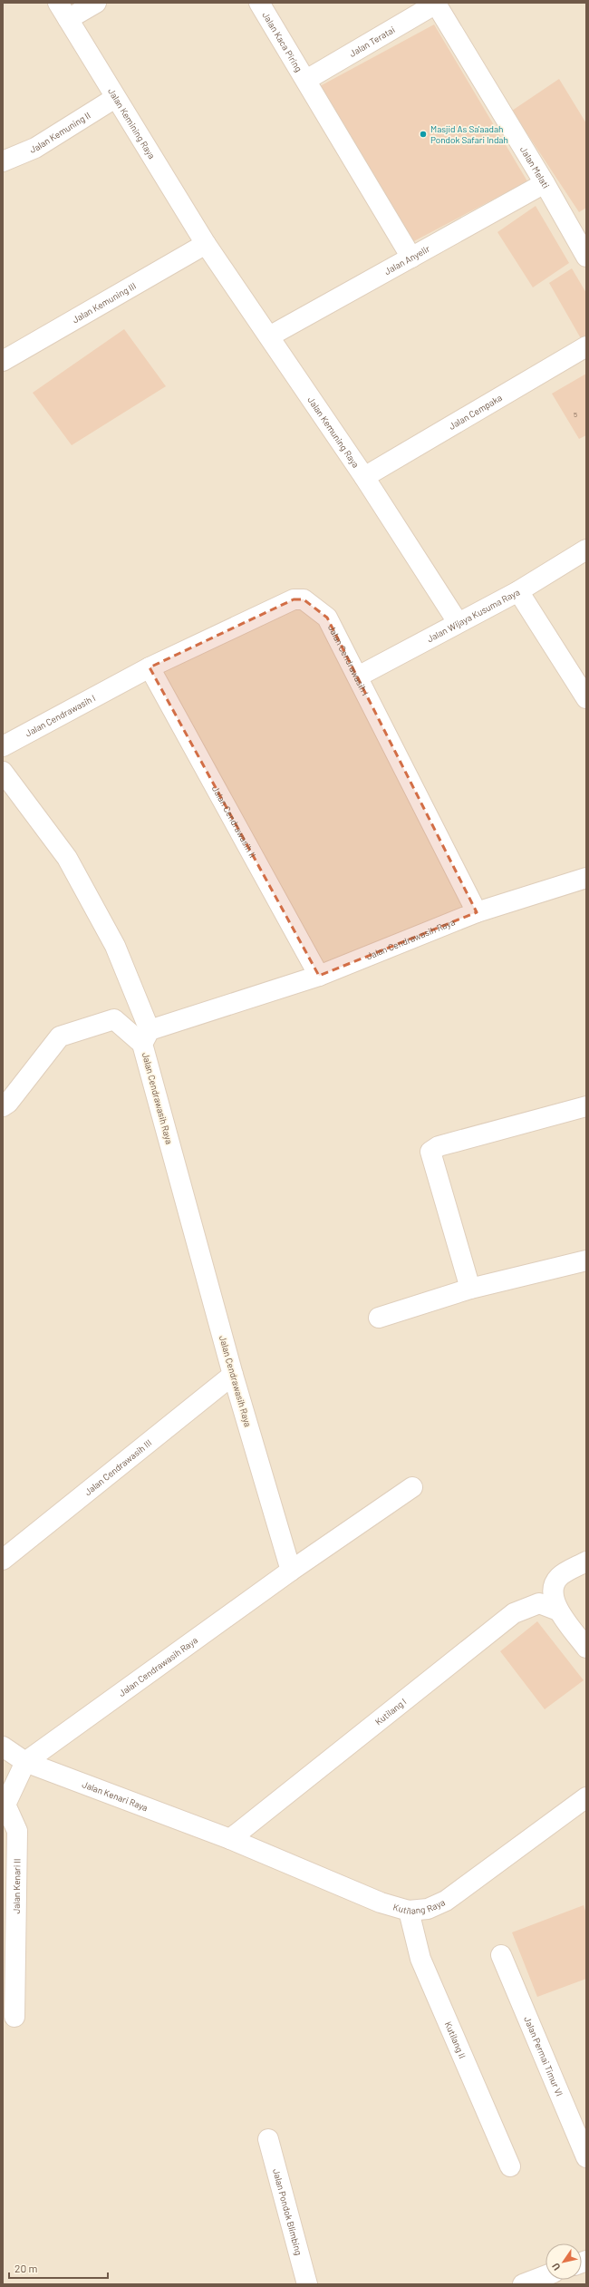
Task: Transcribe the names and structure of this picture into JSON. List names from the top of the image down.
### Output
{
  "streets": {
    "street": [
      "Jalan Kaca Piring",
      "Jalan Teratai",
      "Jalan Kemining Raya",
      "Jalan Kemuning II",
      "Jalan Melati",
      "Jalan Anyelir",
      "Jalan Kemuning III",
      "Jalan Cempaka",
      "Jalan Kemuning Raya",
      "Jalan Wijaya Kusuma Raya",
      "Jalan Cendrawasih I",
      "Jalan Cendrawasih II",
      "Jalan Cendrawasih Raya",
      "Jalan Cendrawasih III",
      "Kutilang I",
      "Jalan Kenari Raya",
      "Jalan Kenari II",
      "Kutilang Raya",
      "Kutilang II",
      "Jalan Permai Timur VI",
      "Jalan Pondok Blimbing"
    ]
  },
  "crossings": [
    ["Jalan Kaca Piring", "Jalan Teratai"],
    ["Jalan Kaca Piring", "Jalan Anyelir"],
    ["Jalan Teratai", "Jalan Melati"],
    ["Jalan Kemining Raya", "Jalan Kemuning II"],
    ["Jalan Kemining Raya", "Jalan Kemuning III"],
    ["Jalan Kemining Raya", "Jalan Kemuning Raya"],
    ["Jalan Melati", "Jalan Anyelir"],
    ["Jalan Anyelir", "Jalan Kemuning Raya"],
    ["Jalan Kemuning III", "Jalan Kemuning Raya"],
    ["Jalan Cempaka", "Jalan Kemuning Raya"],
    ["Jalan Kemuning Raya", "Jalan Wijaya Kusuma Raya"],
    ["Jalan Wijaya Kusuma Raya", "Jalan Cendrawasih I"],
    ["Jalan Cendrawasih I", "Jalan Cendrawasih II"],
    ["Jalan Cendrawasih I", "Jalan Cendrawasih Raya"],
    ["Jalan Cendrawasih II", "Jalan Cendrawasih Raya"],
    ["Jalan Cendrawasih Raya", "Jalan Cendrawasih III"],
    ["Jalan Cendrawasih Raya", "Jalan Kenari Raya"],
    ["Jalan Cendrawasih Raya", "Jalan Kenari II"],
    ["Kutilang I", "Jalan Kenari Raya"],
    ["Kutilang I", "Kutilang Raya"],
    ["Jalan Kenari Raya", "Jalan Kenari II"],
    ["Jalan Kenari Raya", "Kutilang Raya"],
    ["Kutilang Raya", "Kutilang II"]
  ],
  "places": ["Masjid As Sa'aadah Pondok Safari Indah"],
  "house_numbers": ["5"],
  "scale_bar": "20 m",
  "north": "bottom left"
}
